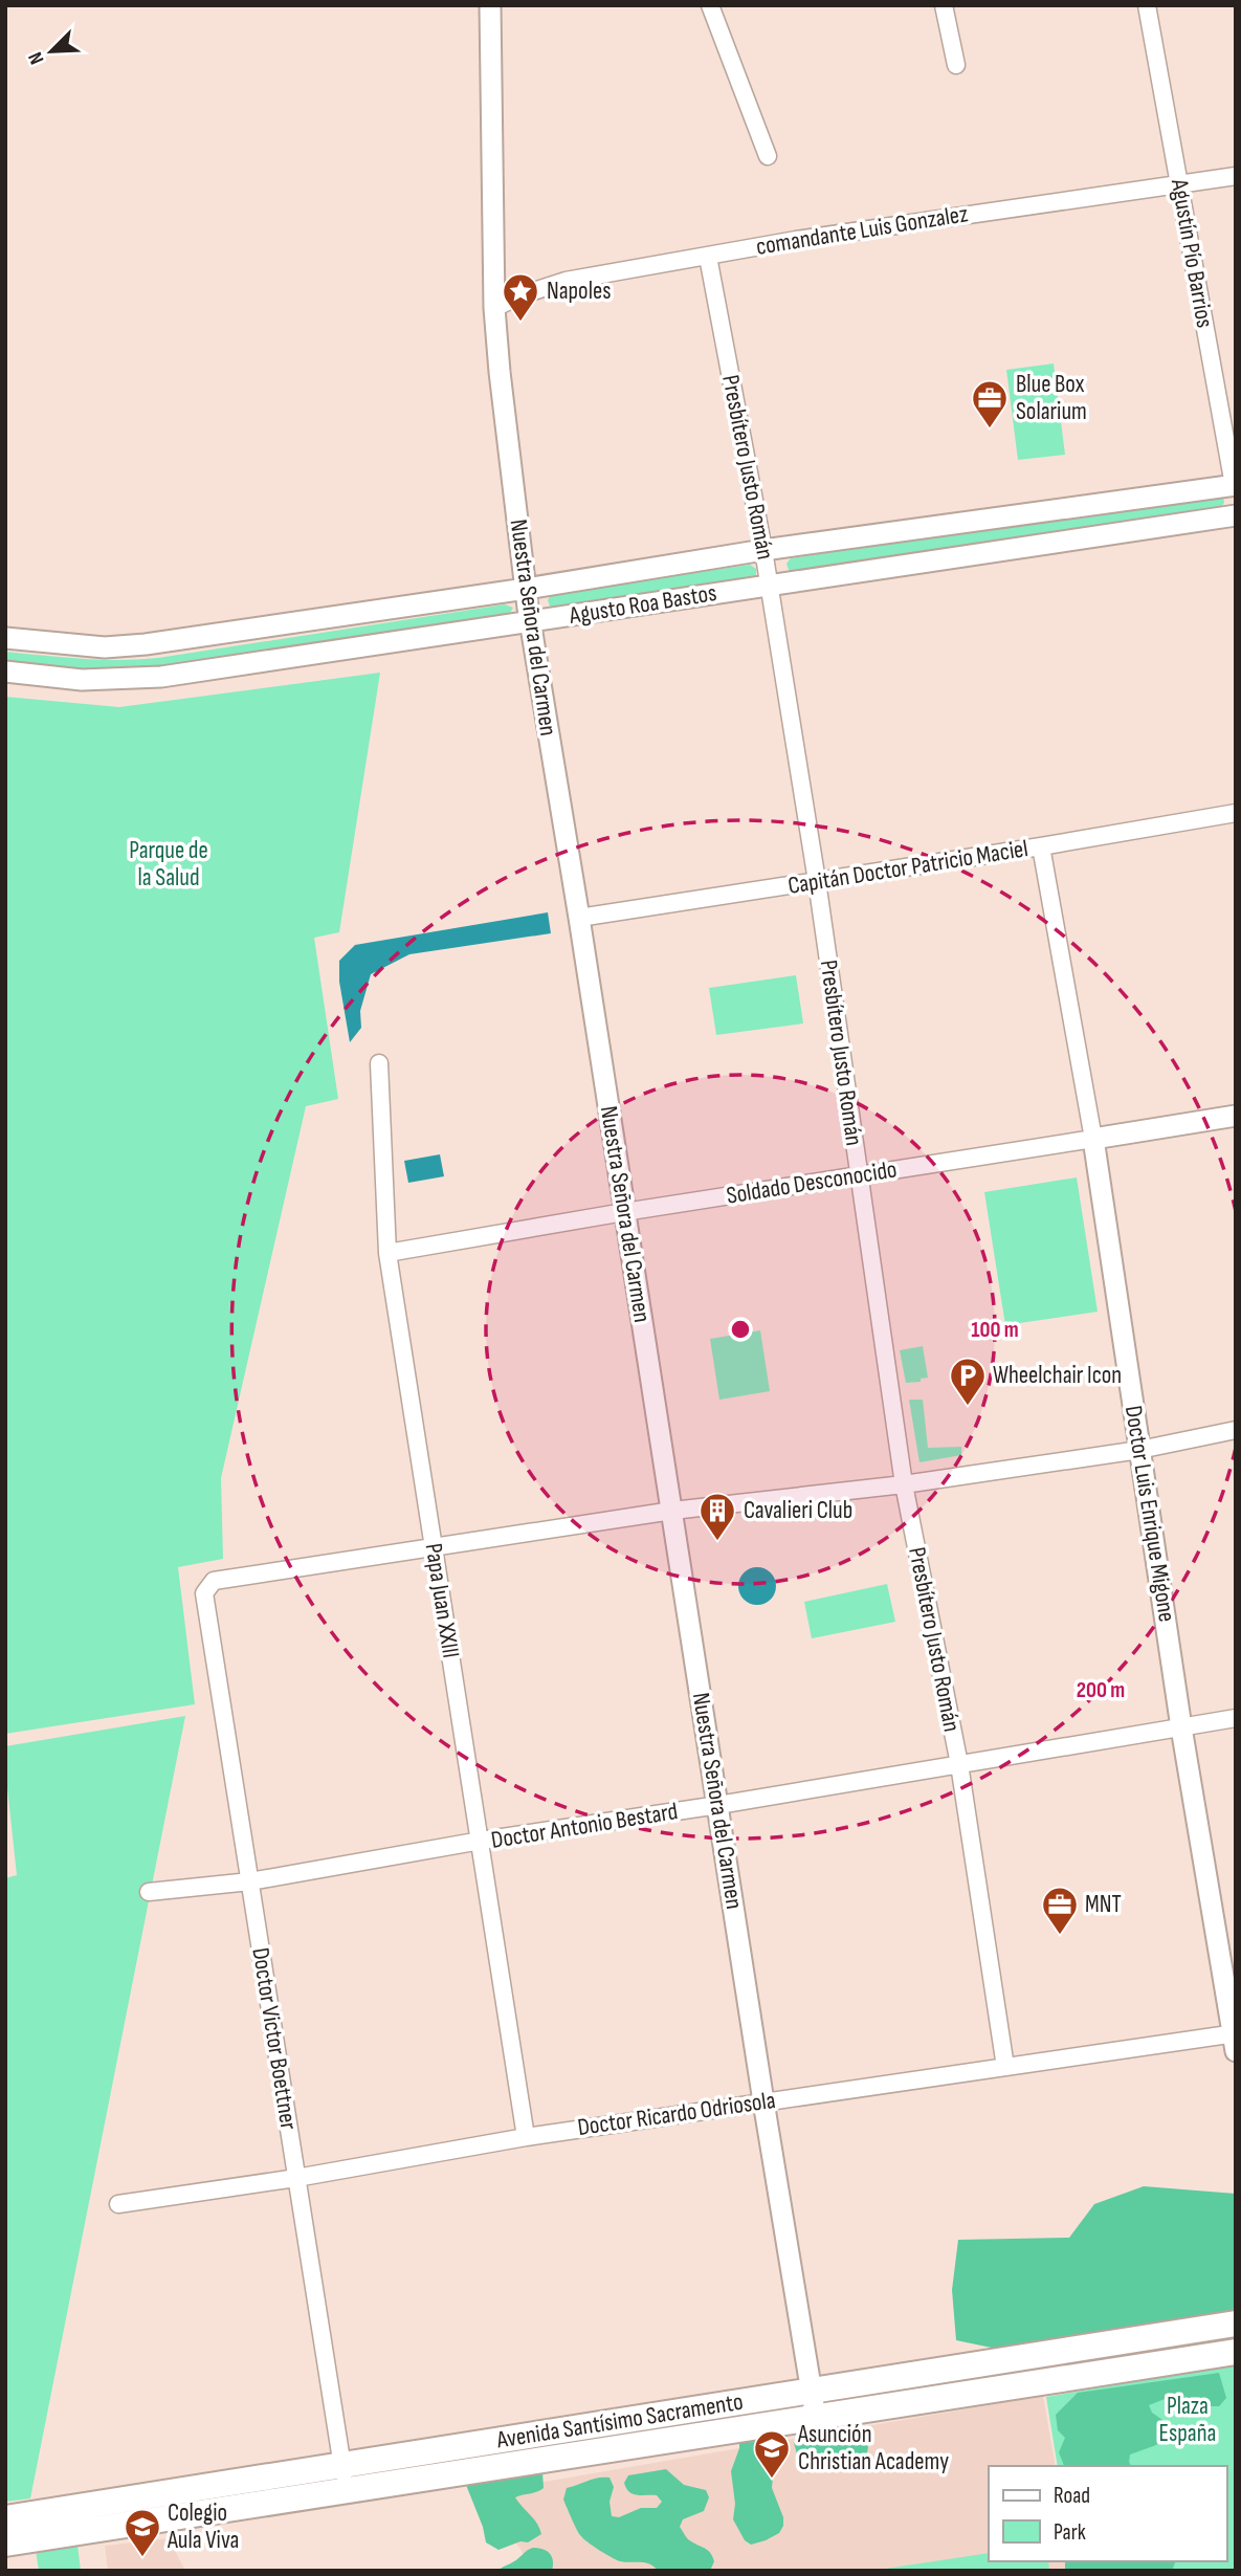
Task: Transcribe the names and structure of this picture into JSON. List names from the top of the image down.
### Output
{
  "streets": {
    "main road": ["Avenida Santísimo Sacramento"],
    "street": [
      "comandante Luis Gonzalez",
      "Agustín Pío Barrios",
      "Presbítero Justo Román",
      "Agusto Roa Bastos",
      "Nuestra Señora del Carmen",
      "Capitán Doctor Patricio Maciel",
      "Soldado Desconocido",
      "Doctor Luis Enrique Migone",
      "Papa Juan XXIII",
      "Doctor Antonio Bestard",
      "Doctor Victor Boettner",
      "Doctor Ricardo Odriosola"
    ]
  },
  "crossings": [
    ["comandante Luis Gonzalez", "Agustín Pío Barrios"],
    ["comandante Luis Gonzalez", "Presbítero Justo Román"],
    ["comandante Luis Gonzalez", "Nuestra Señora del Carmen"],
    ["Agustín Pío Barrios", "Agusto Roa Bastos"],
    ["Presbítero Justo Román", "Agusto Roa Bastos"],
    ["Presbítero Justo Román", "Capitán Doctor Patricio Maciel"],
    ["Presbítero Justo Román", "Soldado Desconocido"],
    ["Presbítero Justo Román", "Doctor Antonio Bestard"],
    ["Presbítero Justo Román", "Doctor Ricardo Odriosola"],
    ["Agusto Roa Bastos", "Nuestra Señora del Carmen"],
    ["Nuestra Señora del Carmen", "Capitán Doctor Patricio Maciel"],
    ["Nuestra Señora del Carmen", "Soldado Desconocido"],
    ["Nuestra Señora del Carmen", "Doctor Antonio Bestard"],
    ["Nuestra Señora del Carmen", "Doctor Ricardo Odriosola"],
    ["Nuestra Señora del Carmen", "Avenida Santísimo Sacramento"],
    ["Capitán Doctor Patricio Maciel", "Doctor Luis Enrique Migone"],
    ["Soldado Desconocido", "Doctor Luis Enrique Migone"],
    ["Soldado Desconocido", "Papa Juan XXIII"],
    ["Doctor Luis Enrique Migone", "Doctor Antonio Bestard"],
    ["Doctor Luis Enrique Migone", "Doctor Ricardo Odriosola"],
    ["Papa Juan XXIII", "Doctor Antonio Bestard"],
    ["Papa Juan XXIII", "Doctor Victor Boettner"],
    ["Papa Juan XXIII", "Doctor Ricardo Odriosola"],
    ["Doctor Antonio Bestard", "Doctor Victor Boettner"],
    ["Doctor Victor Boettner", "Doctor Ricardo Odriosola"],
    ["Doctor Victor Boettner", "Avenida Santísimo Sacramento"]
  ],
  "parks": ["Parque de la Salud", "Plaza España"],
  "places": {
    "place": ["Napoles"],
    "office": ["Blue Box Solarium", "MNT"],
    "parking": ["Wheelchair Icon"],
    "building": ["Cavalieri Club"],
    "school or university": ["Asunción Christian Academy", "Colegio Aula Viva"]
  },
  "legend": ["Road", "Park"],
  "north": "bottom left",
  "rings": ["100 m", "200 m"]
}
